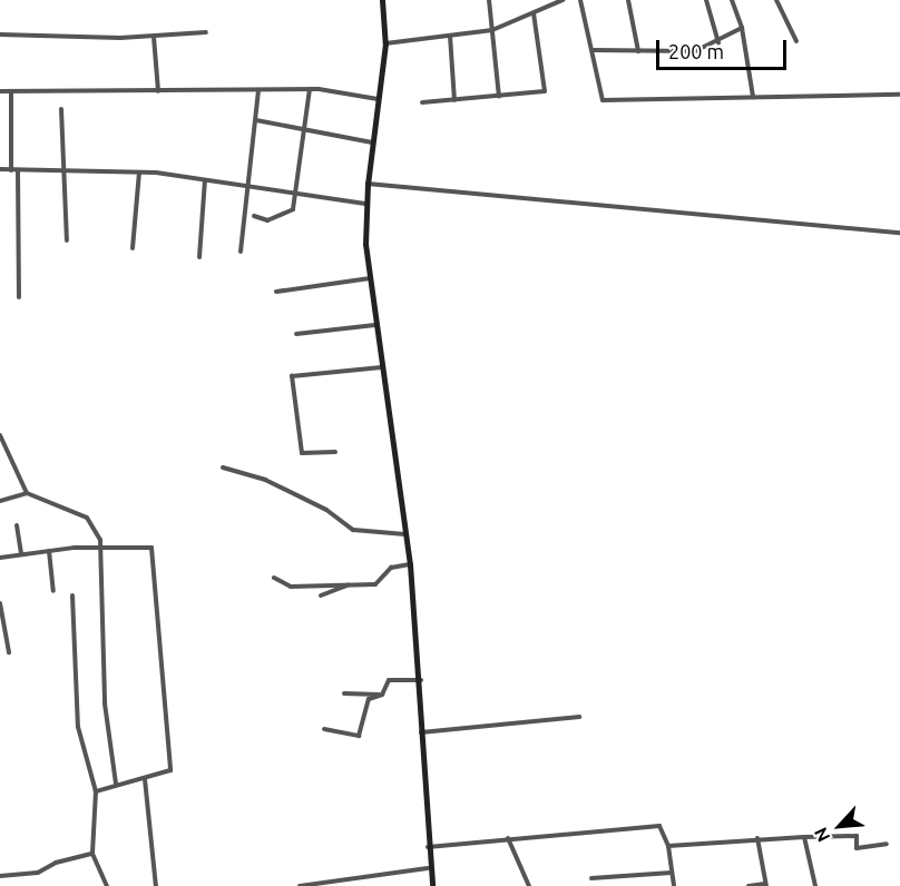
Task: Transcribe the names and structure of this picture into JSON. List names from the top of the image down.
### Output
{
  "scale_bar": "200 m",
  "north": "bottom left"
}
